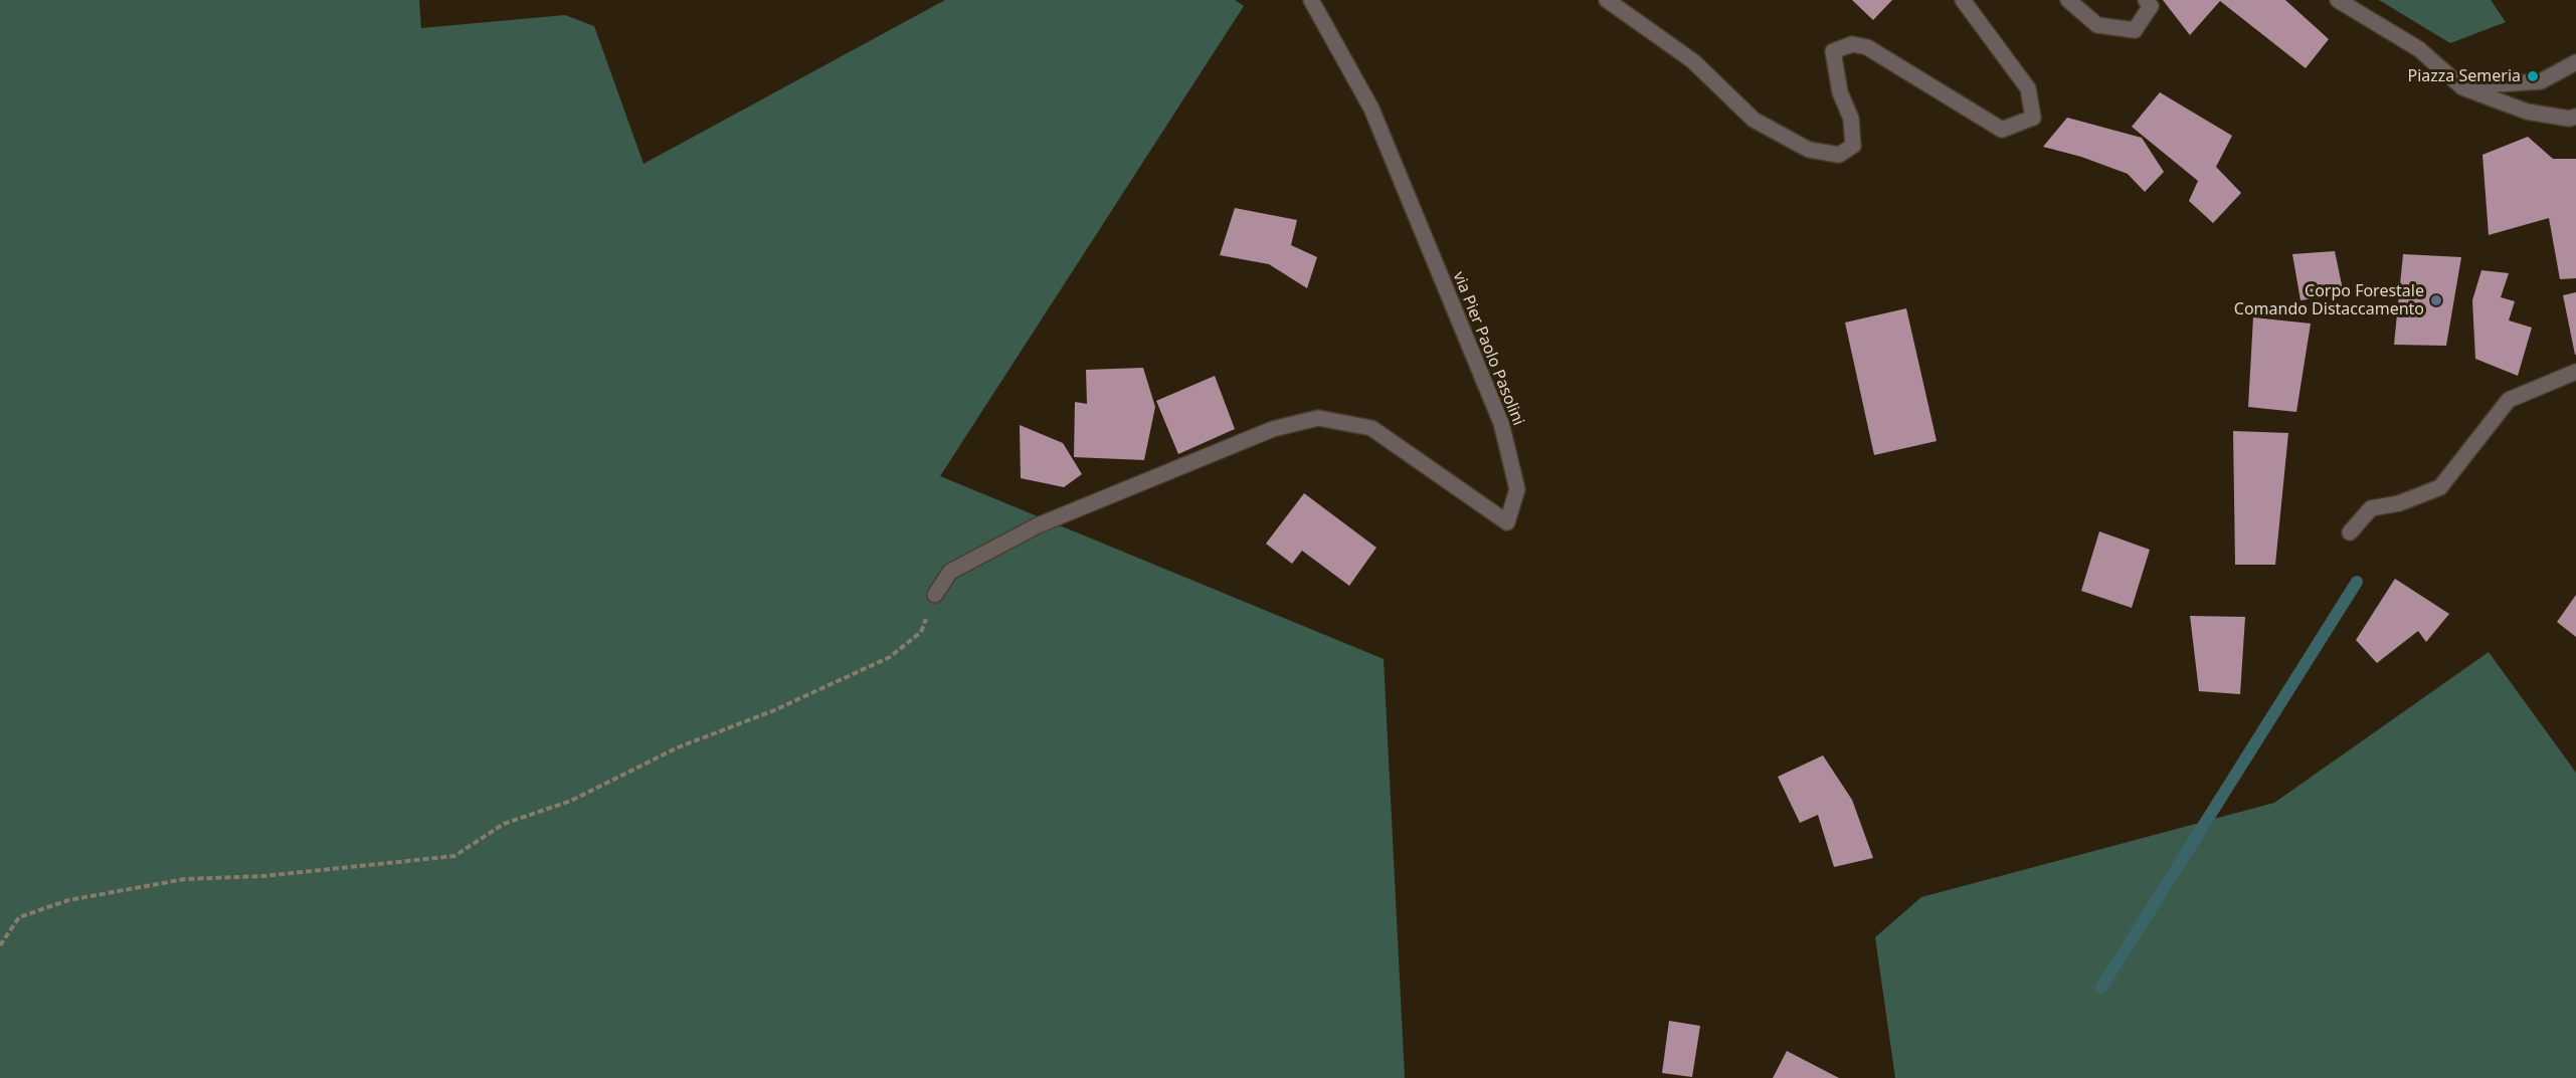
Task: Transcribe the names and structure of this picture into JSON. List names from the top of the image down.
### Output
{
  "streets": {
    "street": ["via Pier Paolo Pasolini"]
  },
  "places": ["Piazza Semeria", "Corpo Forestale Comando Distaccamento"]
}
